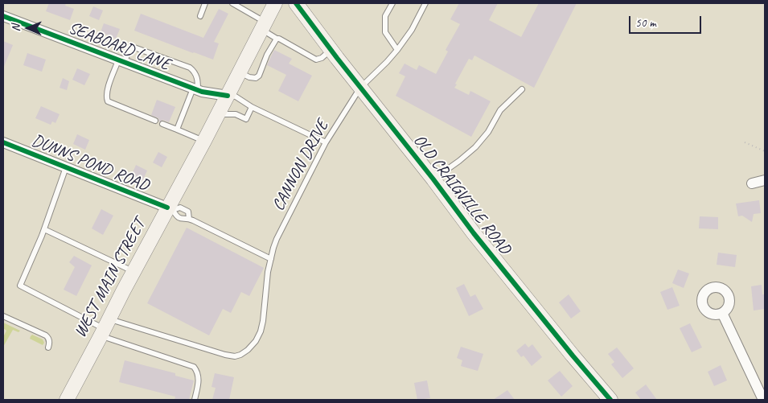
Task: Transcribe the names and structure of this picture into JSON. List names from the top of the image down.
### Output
{
  "streets": {
    "street": [
      "SEABOARD LANE",
      "DUNNS POND ROAD",
      "OLD CRAIGVILLE ROAD",
      "WEST MAIN STREET"
    ],
    "lane": ["CANNON DRIVE"]
  },
  "crossings": [
    ["SEABOARD LANE", "WEST MAIN STREET"],
    ["DUNNS POND ROAD", "WEST MAIN STREET"],
    ["CANNON DRIVE", "OLD CRAIGVILLE ROAD"],
    ["CANNON DRIVE", "WEST MAIN STREET"]
  ],
  "scale_bar": "50 m",
  "north": "left"
}
